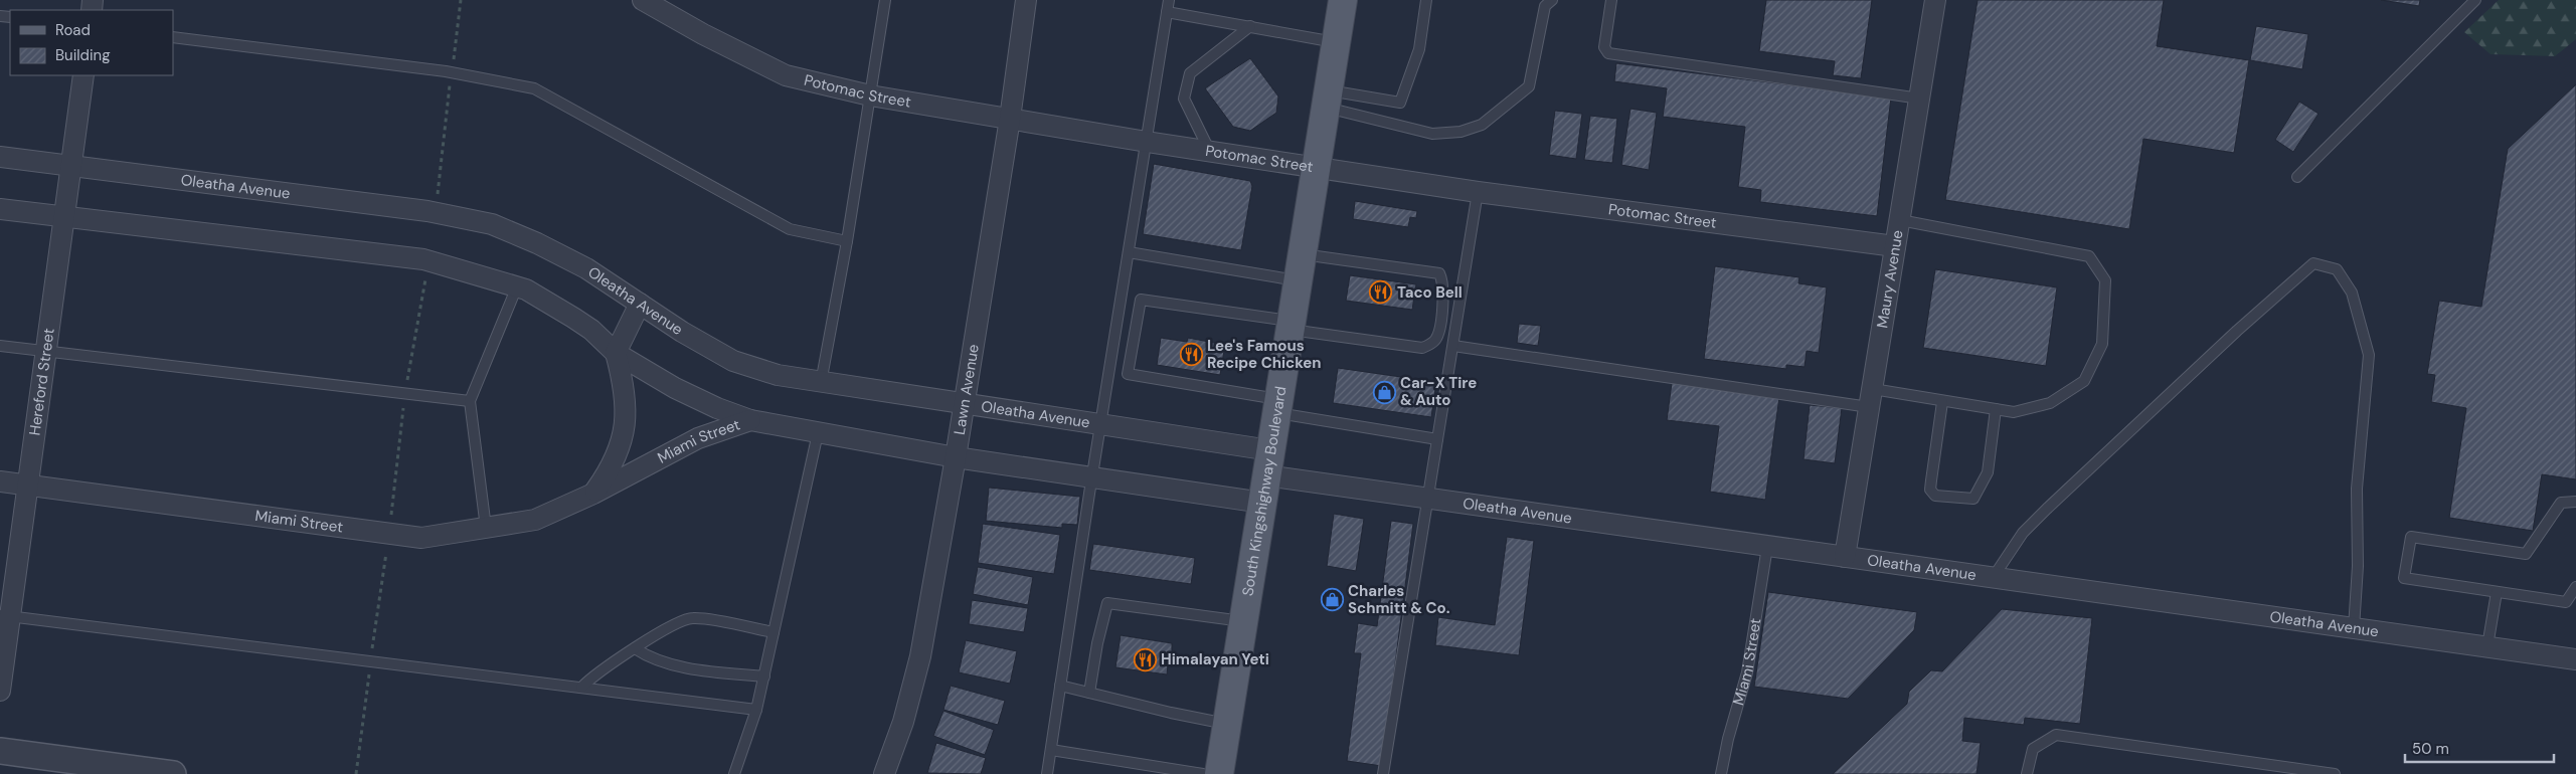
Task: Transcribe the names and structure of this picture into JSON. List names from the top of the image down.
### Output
{
  "streets": {
    "main road": ["South Kingshighway Boulevard"],
    "street": [
      "Potomac Street",
      "Oleatha Avenue",
      "Maury Avenue",
      "Hereford Street",
      "Lawn Avenue",
      "Miami Street"
    ]
  },
  "crossings": [
    ["Potomac Street", "Maury Avenue"],
    ["Potomac Street", "Lawn Avenue"],
    ["Potomac Street", "South Kingshighway Boulevard"],
    ["Oleatha Avenue", "Maury Avenue"],
    ["Oleatha Avenue", "Hereford Street"],
    ["Oleatha Avenue", "Lawn Avenue"],
    ["Oleatha Avenue", "Miami Street"],
    ["Oleatha Avenue", "South Kingshighway Boulevard"],
    ["Hereford Street", "Miami Street"]
  ],
  "places": {
    "restaurant": ["Taco Bell", "Lee's Famous Recipe Chicken", "Himalayan Yeti"],
    "shop": ["Car-X Tire & Auto", "Charles Schmitt & Co."]
  },
  "legend": ["Road", "Building"],
  "scale_bar": "50 m"
}
